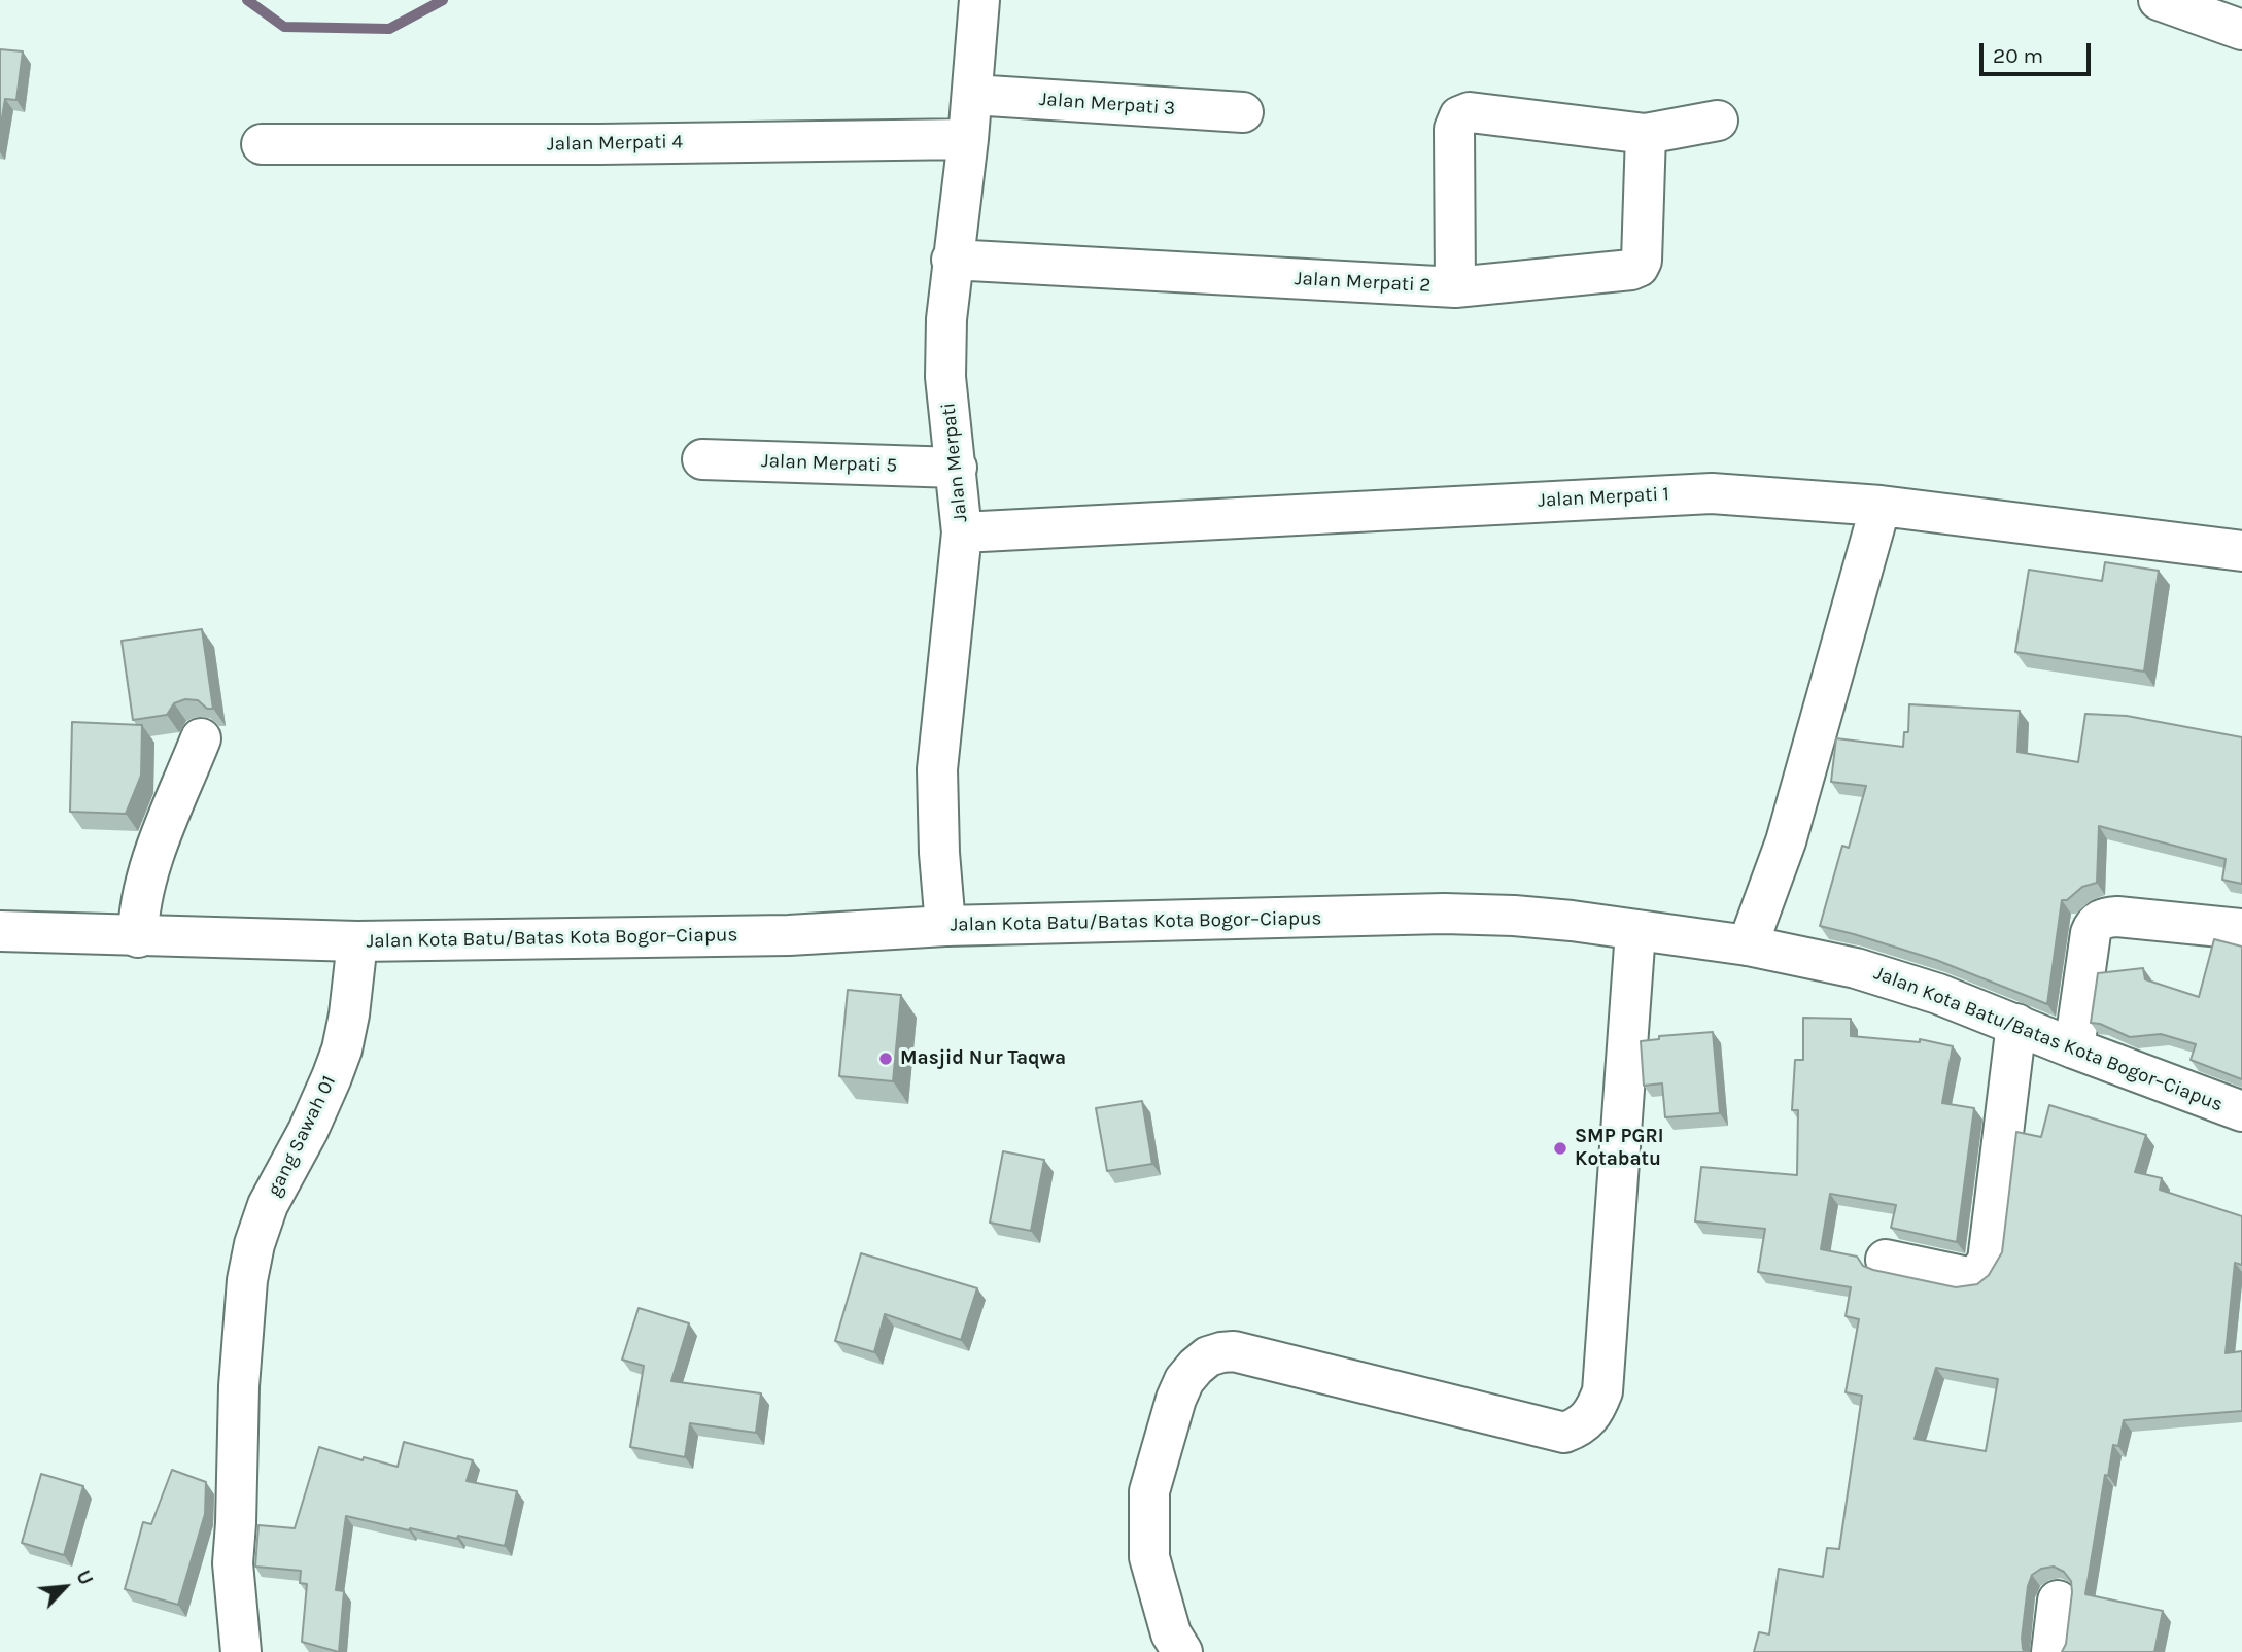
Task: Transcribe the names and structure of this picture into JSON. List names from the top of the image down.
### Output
{
  "streets": {
    "street": [
      "Jalan Merpati 3",
      "Jalan Merpati 4",
      "Jalan Merpati 2",
      "Jalan Merpati",
      "Jalan Merpati 5",
      "Jalan Merpati 1",
      "Jalan Kota Batu/Batas Kota Bogor–Ciapus",
      "gang Sawah 01"
    ]
  },
  "crossings": [
    ["Jalan Merpati 3", "Jalan Merpati"],
    ["Jalan Merpati 4", "Jalan Merpati"],
    ["Jalan Merpati 2", "Jalan Merpati"],
    ["Jalan Merpati", "Jalan Merpati 5"],
    ["Jalan Merpati", "Jalan Merpati 1"],
    ["Jalan Merpati", "Jalan Kota Batu/Batas Kota Bogor–Ciapus"],
    ["Jalan Kota Batu/Batas Kota Bogor–Ciapus", "gang Sawah 01"]
  ],
  "places": ["Masjid Nur Taqwa", "SMP PGRI Kotabatu"],
  "scale_bar": "20 m",
  "north": "top right"
}
